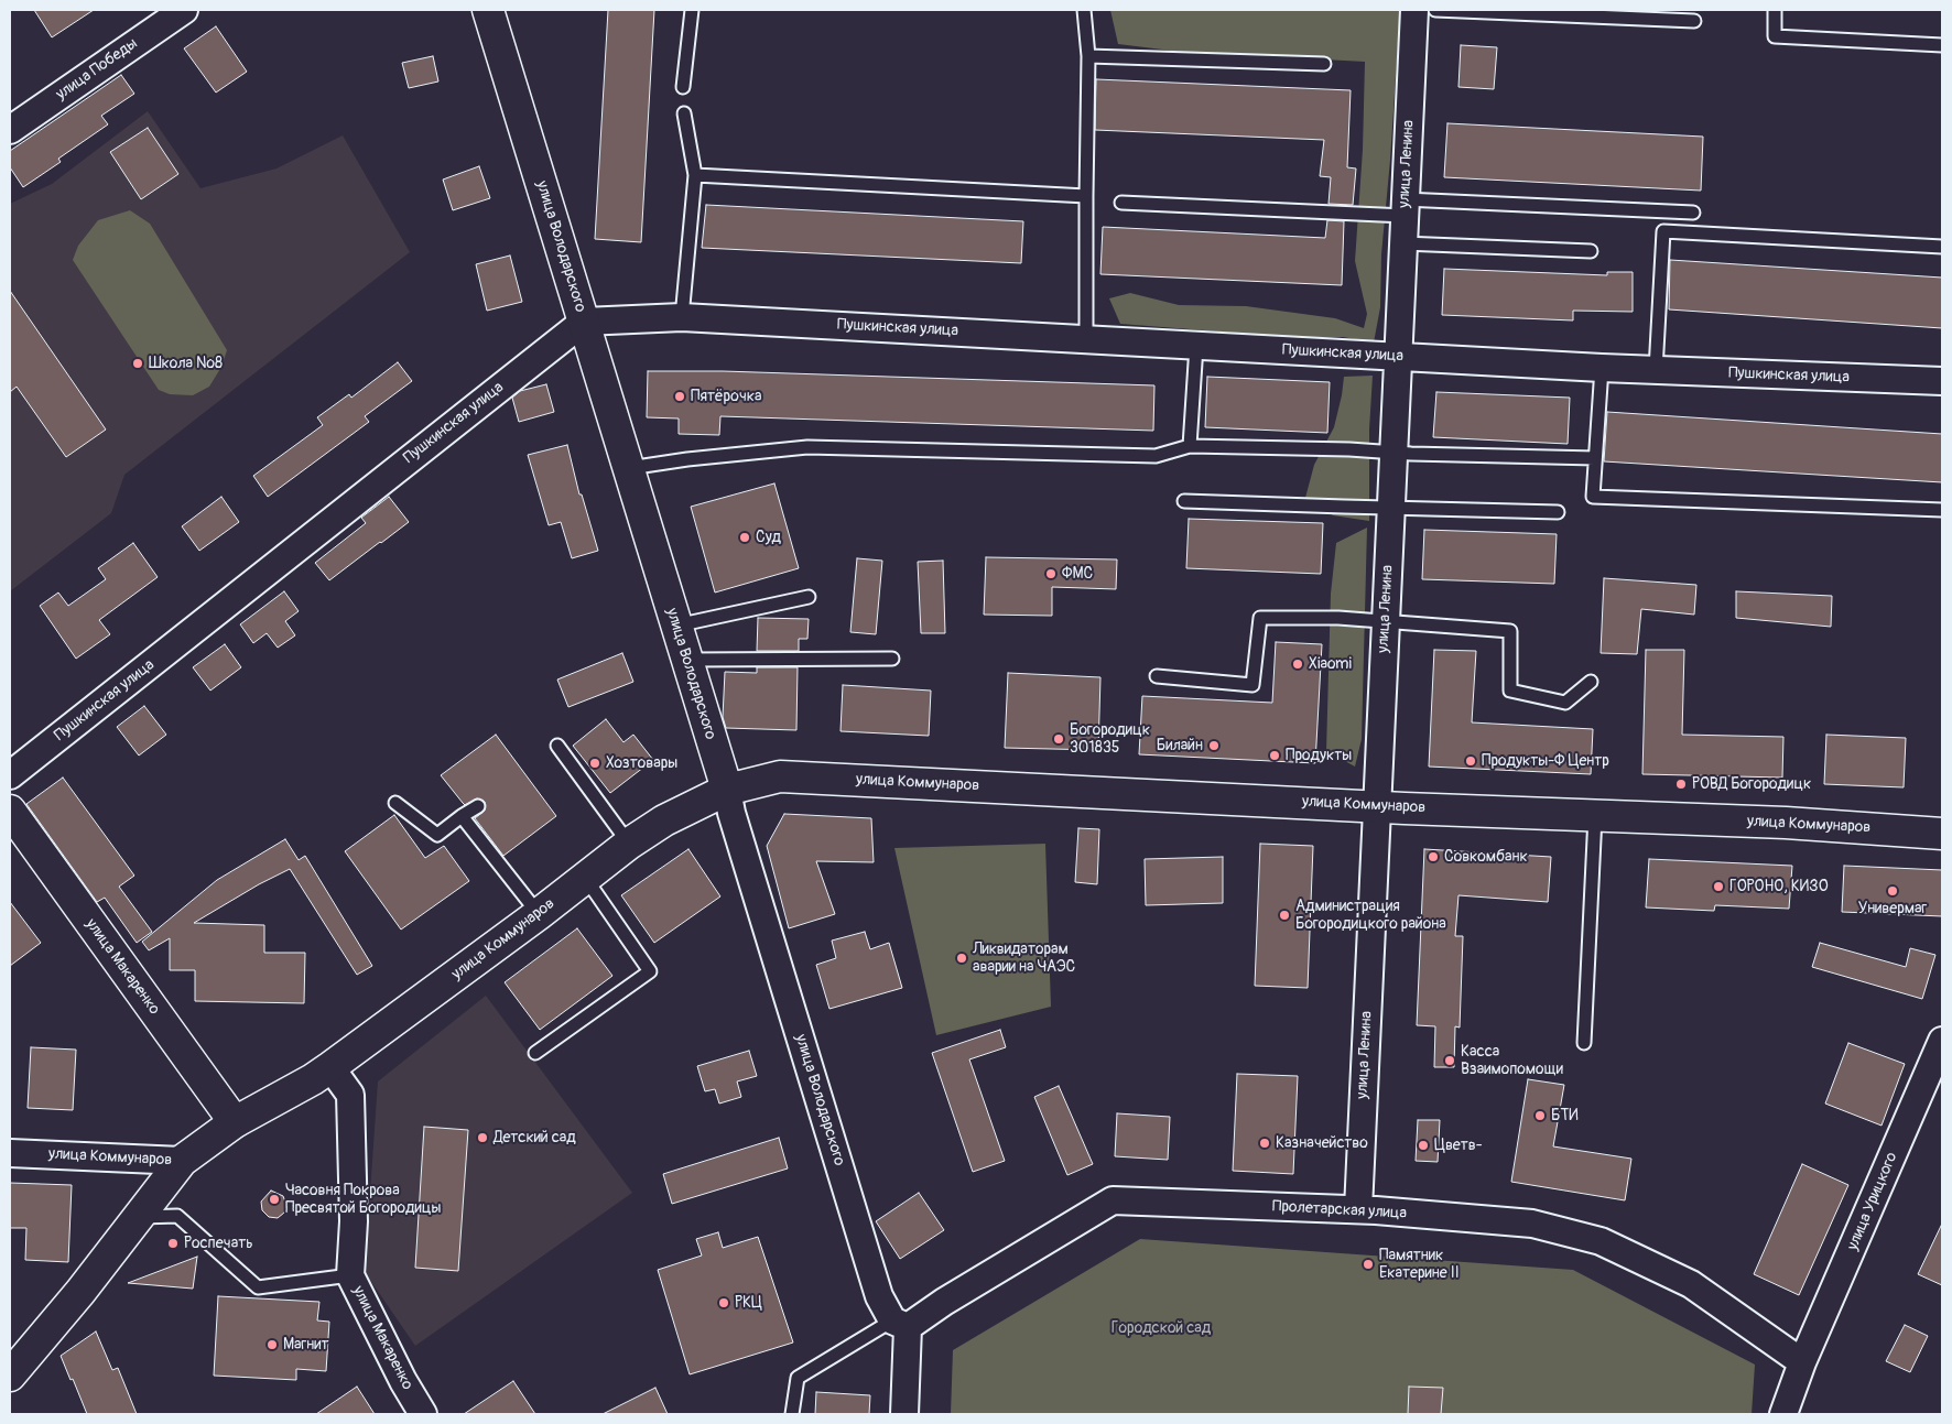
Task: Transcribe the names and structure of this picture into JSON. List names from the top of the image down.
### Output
{
  "streets": {
    "main road": ["улица Володарского", "улица Коммунаров", "улица Макаренко"],
    "street": [
      "улица Победы",
      "улица Ленина",
      "Пушкинская улица",
      "улица Урицкого",
      "Пролетарская улица"
    ]
  },
  "crossings": [
    ["улица Ленина", "Пушкинская улица"],
    ["улица Ленина", "улица Коммунаров"],
    ["улица Ленина", "Пролетарская улица"],
    ["улица Володарского", "Пушкинская улица"],
    ["улица Володарского", "улица Коммунаров"],
    ["улица Володарского", "Пролетарская улица"],
    ["улица Коммунаров", "улица Макаренко"],
    ["улица Урицкого", "Пролетарская улица"]
  ],
  "parks": ["Городской сад"],
  "places": [
    "Школа №8",
    "Пятёрочка",
    "Суд",
    "ФМС",
    "Xiaomi",
    "Богородицк 301835",
    "Билайн",
    "Продукты",
    "Продукты-Ф Центр",
    "Хозтовары",
    "РОВД Богородицк",
    "Совкомбанк",
    "ГОРОНО, КИЗО",
    "Универмаг",
    "Администрация Богородицкого района",
    "Ликвидаторам аварии на ЧАЭС",
    "Касса Взаимопомощи",
    "БТИ",
    "Детский сад",
    "Казначейство",
    "Цветв-",
    "Часовня Покрова Пресвятой Богородицы",
    "Роспечать",
    "Памятник Екатерине II",
    "РКЦ",
    "Магнит"
  ]
}
